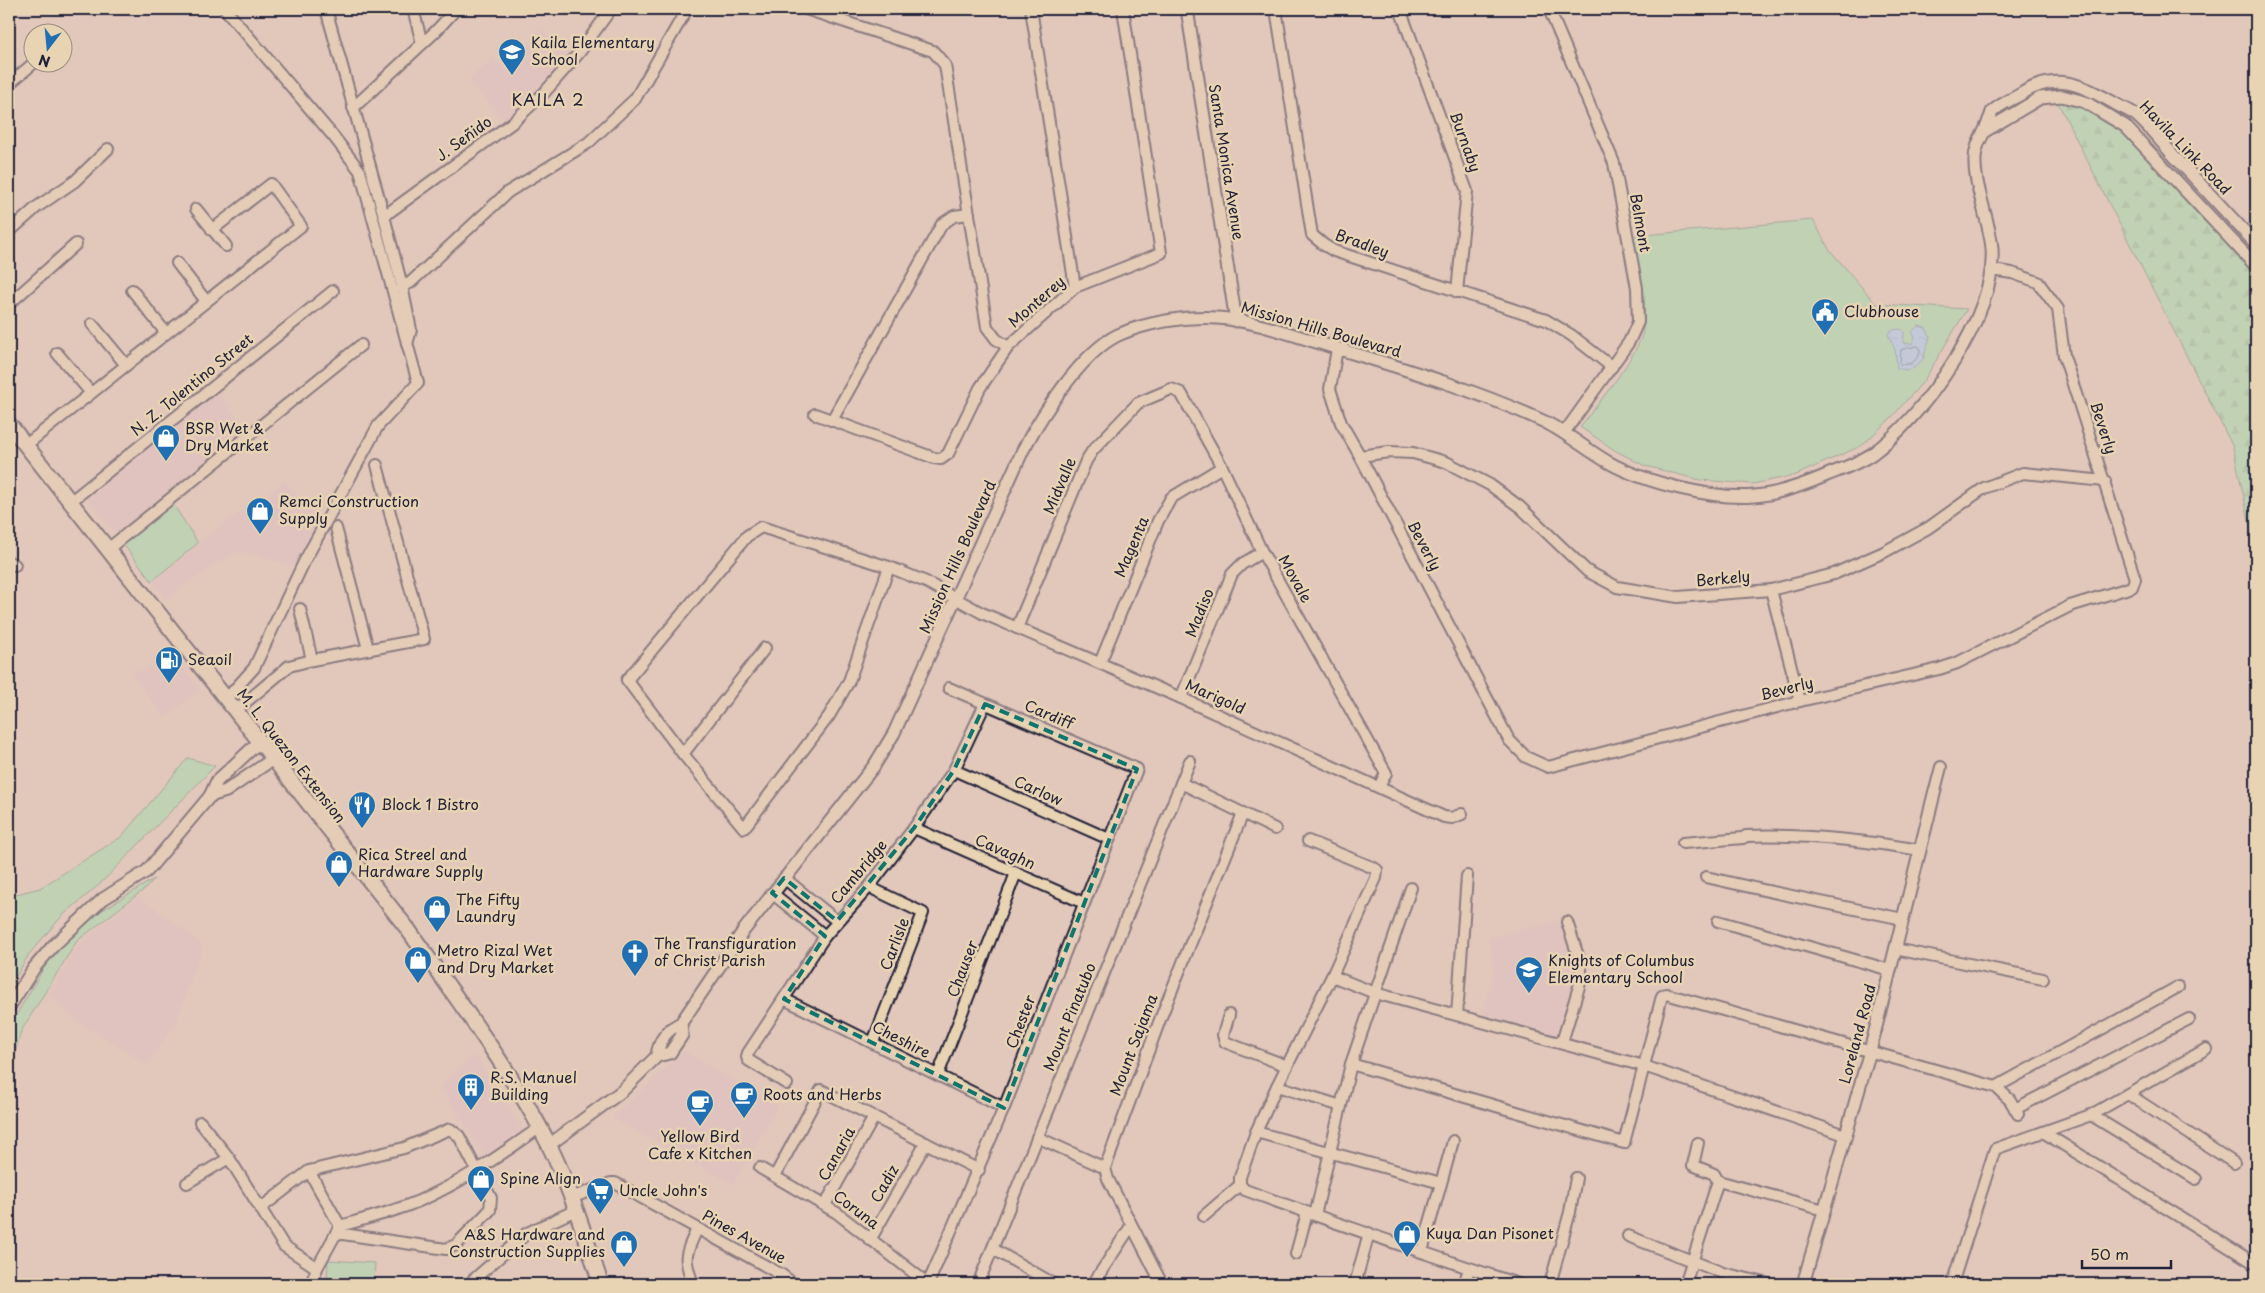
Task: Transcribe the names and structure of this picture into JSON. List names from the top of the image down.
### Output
{
  "streets": {
    "main road": ["M. L. Quezon Extension"],
    "street": [
      "J. Señido",
      "Burnaby",
      "Havila Link Road",
      "Santa Monica Avenue",
      "Belmont",
      "Bradley",
      "Monterey",
      "Mission Hills Boulevard",
      "N. Z. Tolentino Street",
      "Beverly",
      "Midvalle",
      "Magenta",
      "Movale",
      "Berkely",
      "Madiso",
      "Marigold",
      "Cardiff",
      "Carlow",
      "Cavaghn",
      "Cambridge",
      "Carlisle",
      "Chauser",
      "Mount Pinatubo",
      "Chester",
      "Loreland Road",
      "Cheshire",
      "Mount Sajama",
      "Canaria",
      "Cadiz",
      "Coruna",
      "Pines Avenue"
    ]
  },
  "crossings": [
    ["Burnaby", "Bradley"],
    ["Havila Link Road", "Mission Hills Boulevard"],
    ["Havila Link Road", "Beverly"],
    ["Santa Monica Avenue", "Mission Hills Boulevard"],
    ["Belmont", "Bradley"],
    ["Belmont", "Mission Hills Boulevard"],
    ["Mission Hills Boulevard", "Beverly"],
    ["Mission Hills Boulevard", "Marigold"],
    ["Mission Hills Boulevard", "M. L. Quezon Extension"],
    ["N. Z. Tolentino Street", "M. L. Quezon Extension"],
    ["Beverly", "Berkely"],
    ["Midvalle", "Movale"],
    ["Midvalle", "Marigold"],
    ["Magenta", "Movale"],
    ["Magenta", "Marigold"],
    ["Movale", "Madiso"],
    ["Movale", "Marigold"],
    ["Madiso", "Marigold"],
    ["Cardiff", "Cambridge"],
    ["Cardiff", "Chester"],
    ["M. L. Quezon Extension", "Pines Avenue"],
    ["Carlow", "Cambridge"],
    ["Carlow", "Chester"],
    ["Cavaghn", "Cambridge"],
    ["Cavaghn", "Chauser"],
    ["Cavaghn", "Chester"],
    ["Cambridge", "Carlisle"],
    ["Cambridge", "Cheshire"],
    ["Carlisle", "Cheshire"],
    ["Chauser", "Cheshire"],
    ["Chester", "Cheshire"],
    ["Chester", "Coruna"],
    ["Canaria", "Coruna"],
    ["Cadiz", "Coruna"]
  ],
  "districts": ["KAILA 2"],
  "places": {
    "school or university": ["Kaila Elementary School", "Knights of Columbus Elementary School"],
    "public building": ["Clubhouse"],
    "shop": [
      "BSR Wet & Dry Market",
      "Remci Construction Supply",
      "Rica Streel and Hardware Supply",
      "The Fifty Laundry",
      "Metro Rizal Wet and Dry Market",
      "Spine Align",
      "Kuya Dan Pisonet",
      "A&S Hardware and Construction Supplies"
    ],
    "fuel station": ["Seaoil"],
    "restaurant": ["Block 1 Bistro"],
    "church": ["The Transfiguration of Christ Parish"],
    "building": ["R.S. Manuel Building"],
    "cafe": ["Roots and Herbs", "Yellow Bird Cafe x Kitchen"],
    "supermarket": ["Uncle John's"]
  },
  "scale_bar": "50 m",
  "north": "bottom"
}
